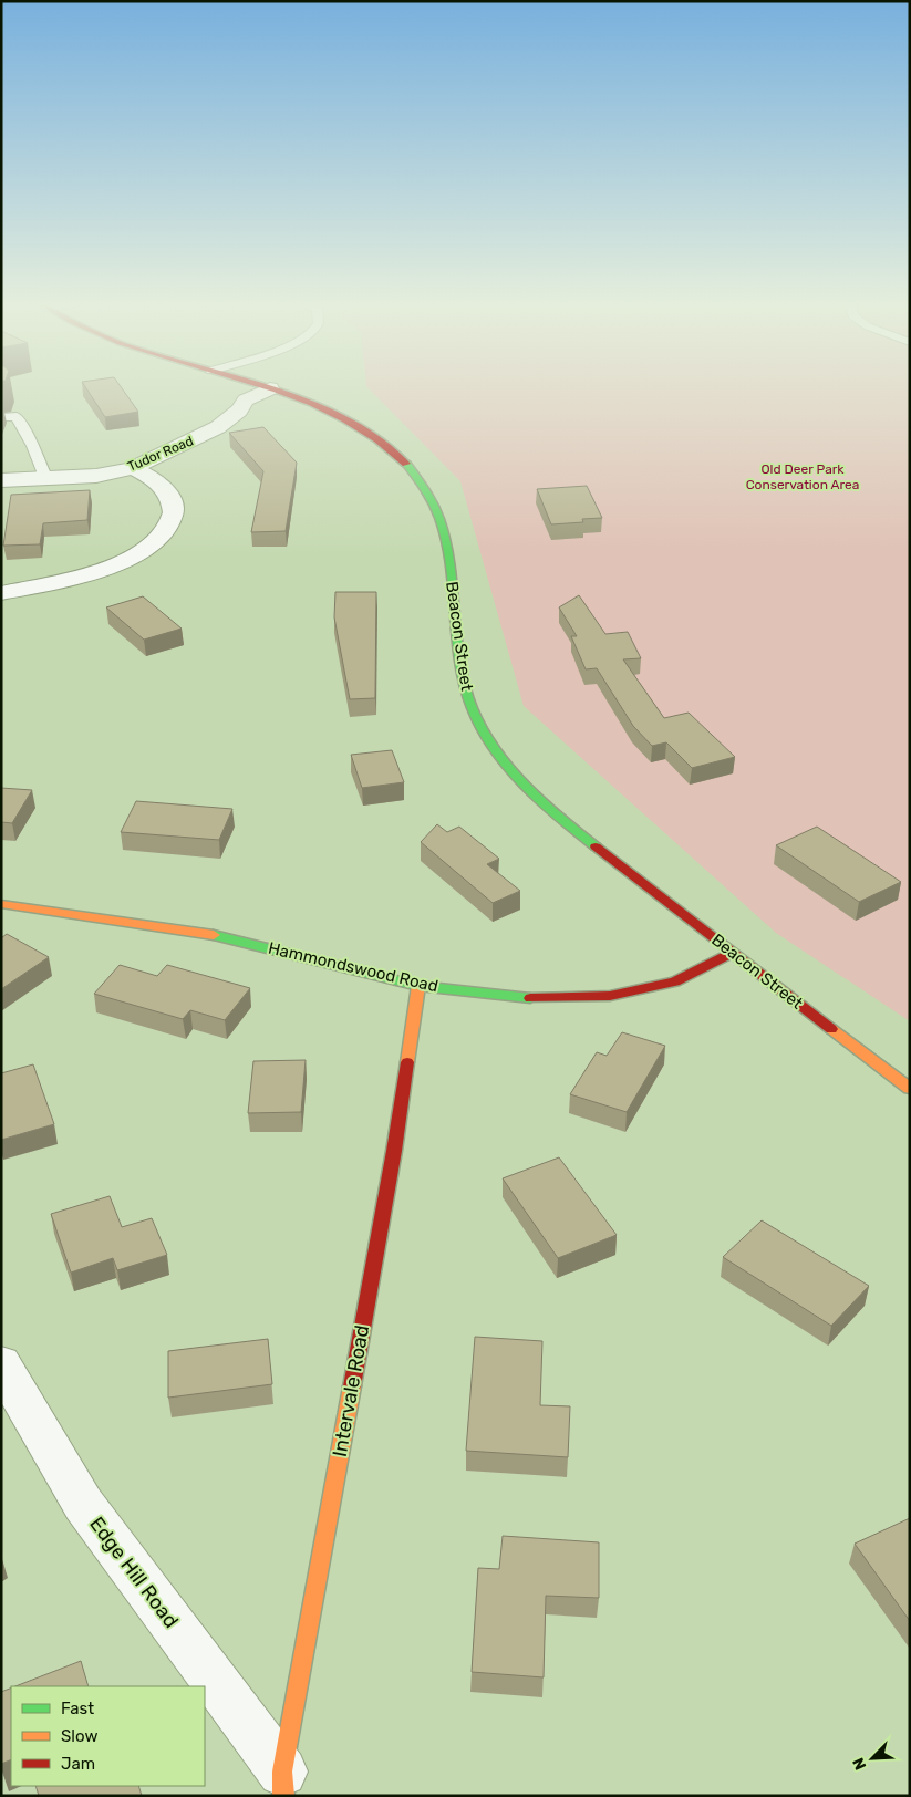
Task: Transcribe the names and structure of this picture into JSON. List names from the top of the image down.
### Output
{
  "streets": {
    "main road": ["Beacon Street", "Hammondswood Road", "Intervale Road"],
    "street": ["Tudor Road", "Edge Hill Road"]
  },
  "crossings": [
    ["Tudor Road", "Beacon Street"],
    ["Beacon Street", "Hammondswood Road"],
    ["Hammondswood Road", "Intervale Road"],
    ["Intervale Road", "Edge Hill Road"]
  ],
  "parks": ["Old Deer Park Conservation Area"],
  "legend": ["Fast", "Slow", "Jam"],
  "north": "bottom left"
}
